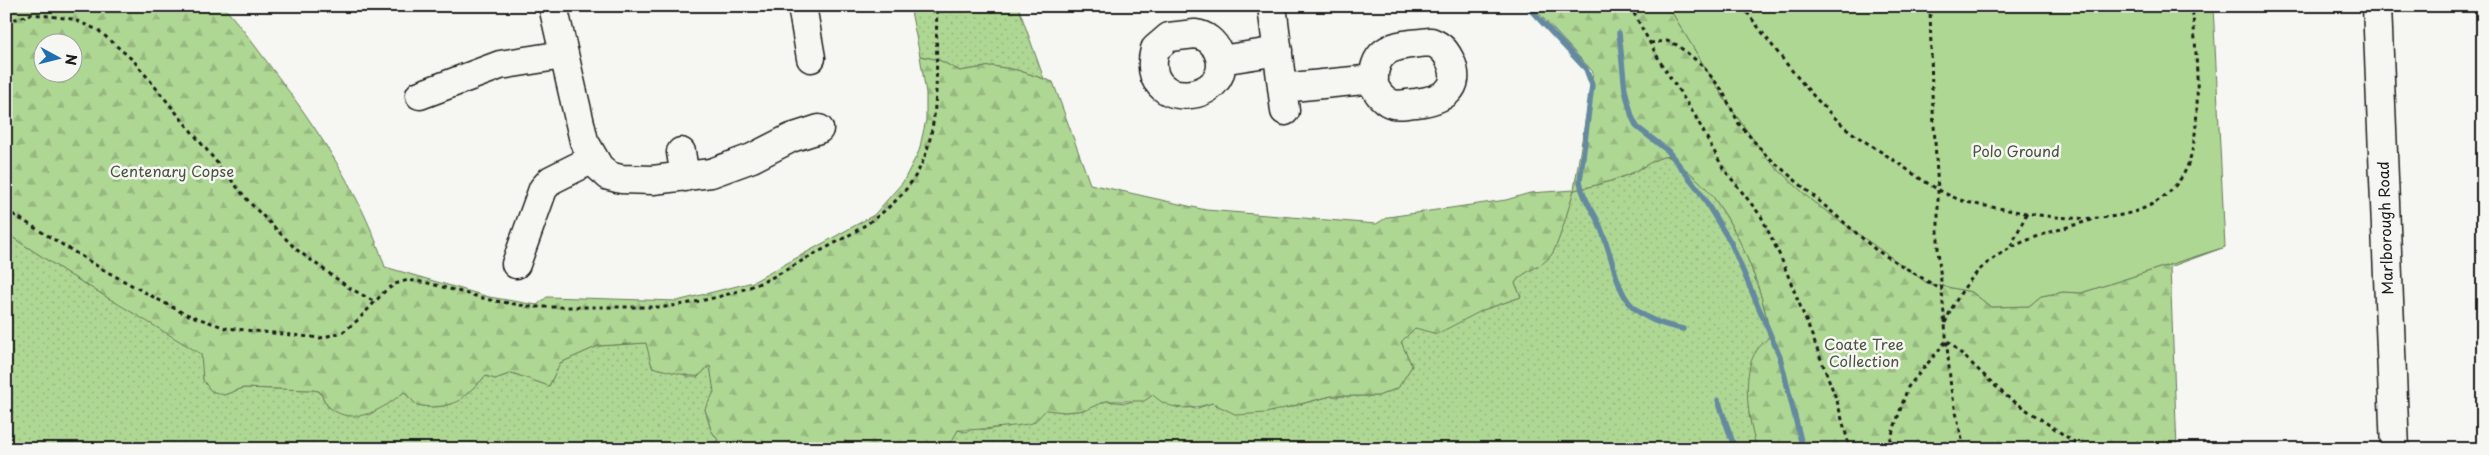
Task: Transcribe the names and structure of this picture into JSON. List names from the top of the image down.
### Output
{
  "streets": {
    "street": ["Marlborough Road"]
  },
  "parks": ["Polo Ground", "Centenary Copse", "Coate Tree Collection"],
  "north": "right"
}
